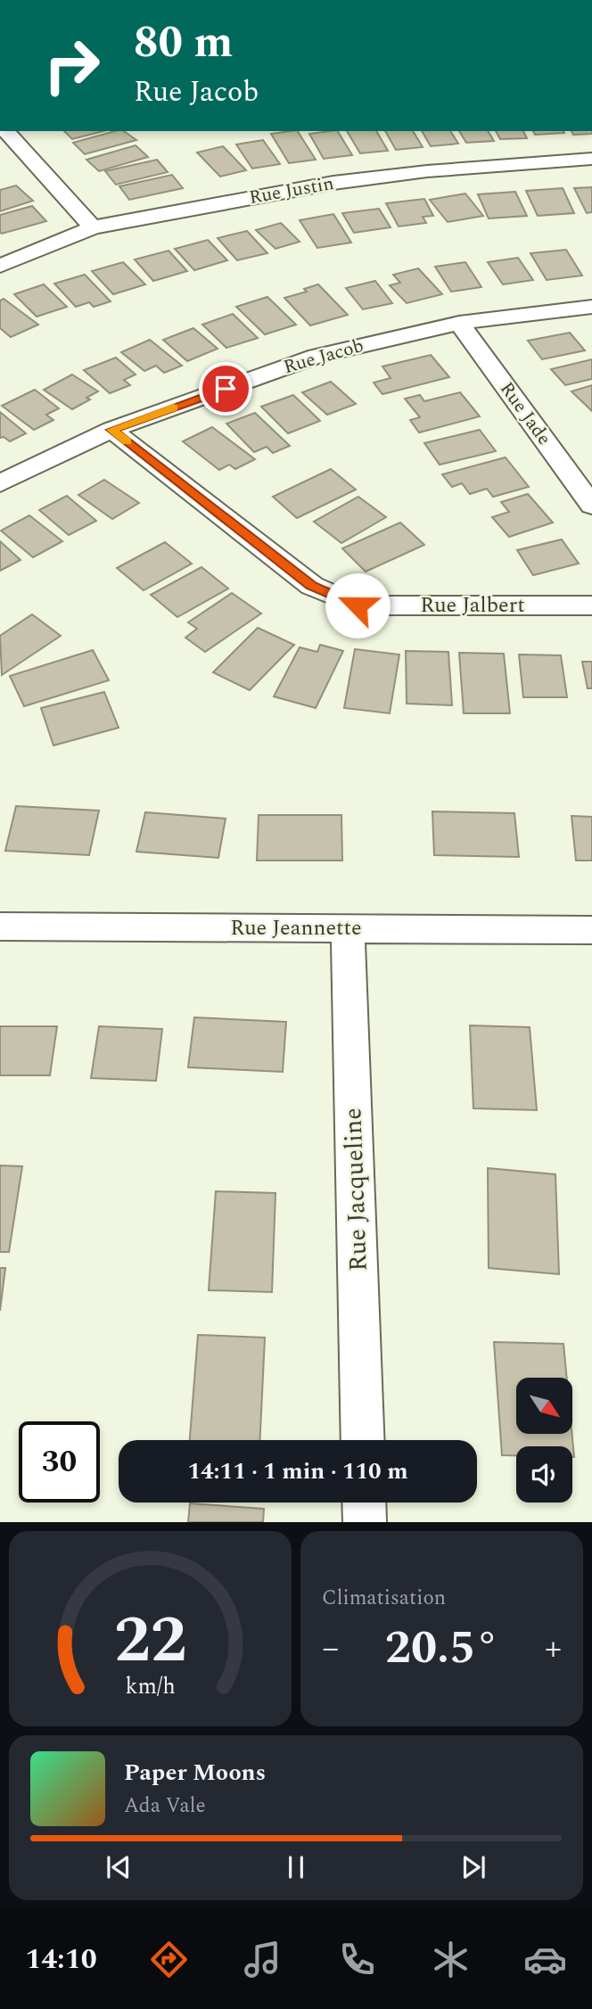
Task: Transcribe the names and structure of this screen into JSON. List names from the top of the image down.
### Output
{
  "streets": {
    "street": [
      "Rue Justin",
      "Rue Jacob",
      "Rue Jade",
      "Rue Jalbert",
      "Rue Jeannette",
      "Rue Jacqueline"
    ]
  },
  "crossings": [
    ["Rue Jacob", "Rue Jade"],
    ["Rue Jacob", "Rue Jalbert"],
    ["Rue Jeannette", "Rue Jacqueline"]
  ],
  "north": "bottom right",
  "page": {
    "turn": ["80 m", "Rue Jacob"],
    "limit": "30",
    "trip": "14:11 · 1 min · 110 m",
    "tile": "Climatisation",
    "heat": ["−", "20.5°", "+"],
    "song": ["Paper Moons", "Ada Vale"],
    "tabs": "14:10",
    "gauge": ["22", "km/h"]
  }
}
